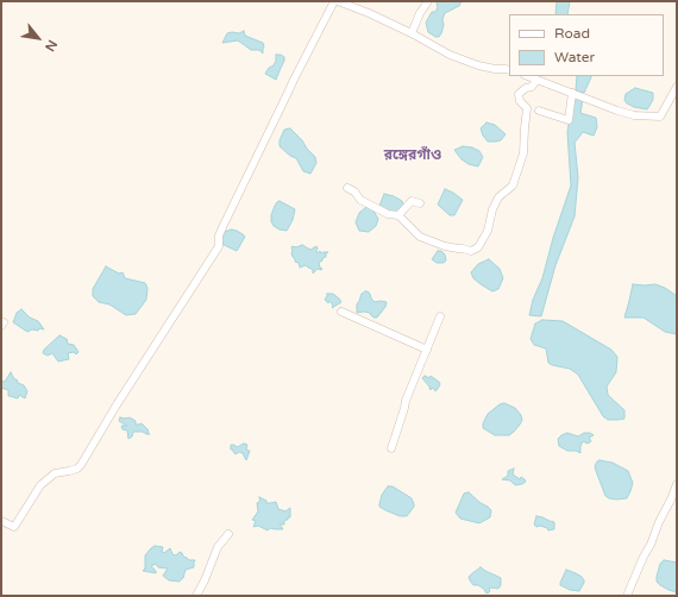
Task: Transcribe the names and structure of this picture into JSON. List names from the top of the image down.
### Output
{
  "districts": ["রঙ্গেরগাঁও"],
  "legend": ["Road", "Water"],
  "north": "bottom right"
}
